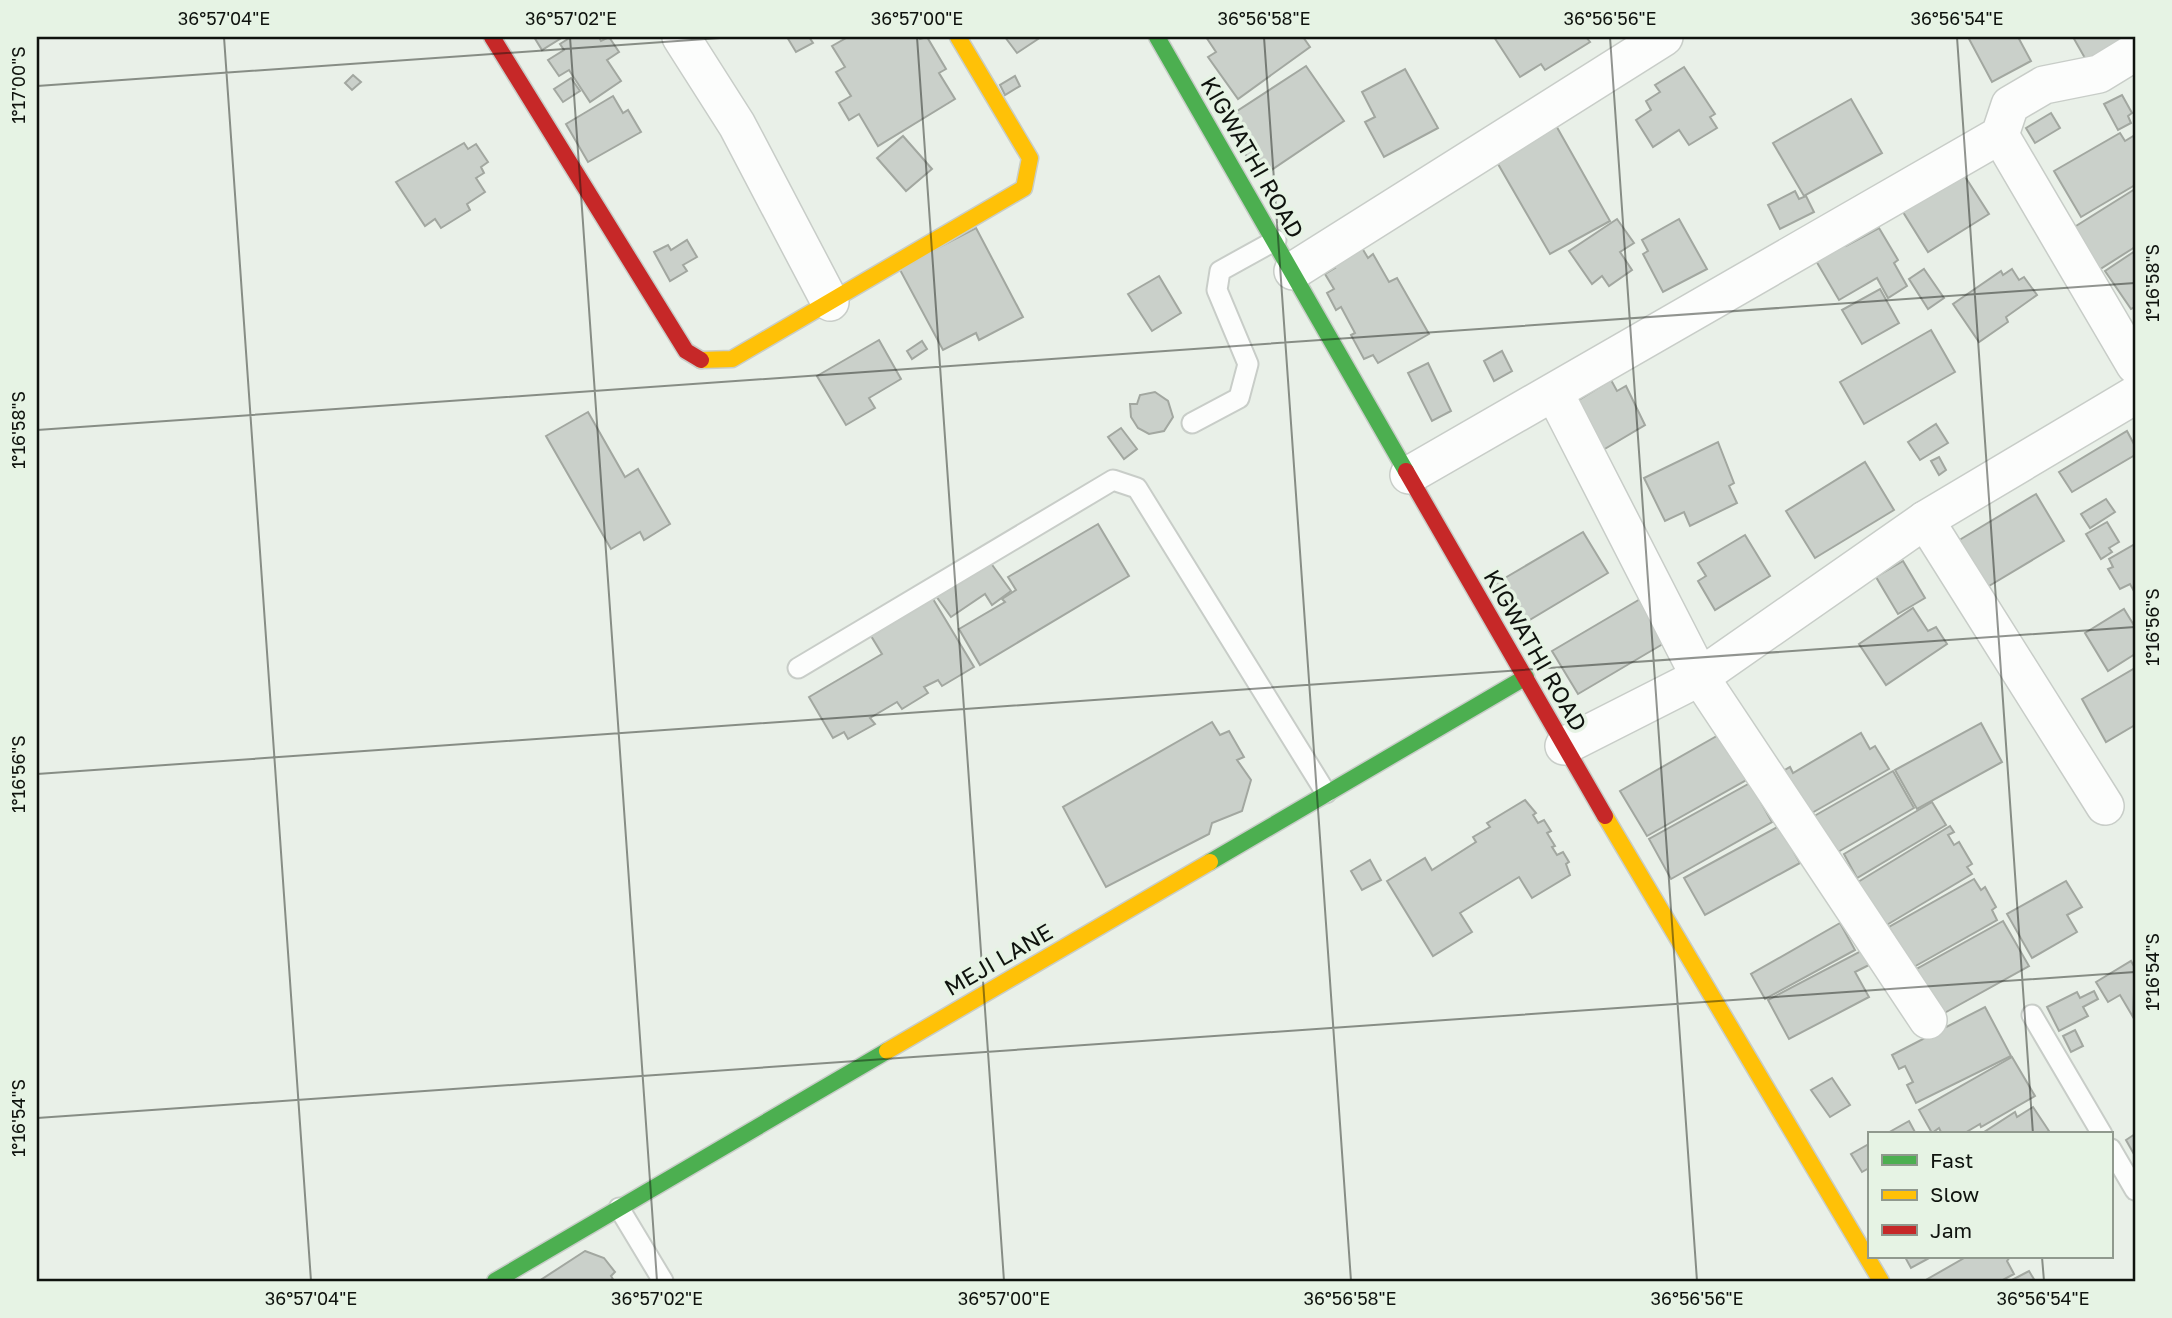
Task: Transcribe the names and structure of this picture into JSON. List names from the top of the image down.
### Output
{
  "streets": {
    "street": ["KIGWATHI ROAD", "MEJI LANE"]
  },
  "crossings": [
    ["KIGWATHI ROAD", "MEJI LANE"]
  ],
  "legend": ["Fast", "Slow", "Jam"],
  "coordinates": [
    "36°57'04\"E",
    "36°57'02\"E",
    "36°57'00\"E",
    "36°56'58\"E",
    "36°56'56\"E",
    "36°56'54\"E",
    "1°17'00\"S",
    "1°16'58\"S",
    "1°16'56\"S",
    "1°16'54\"S"
  ]
}
